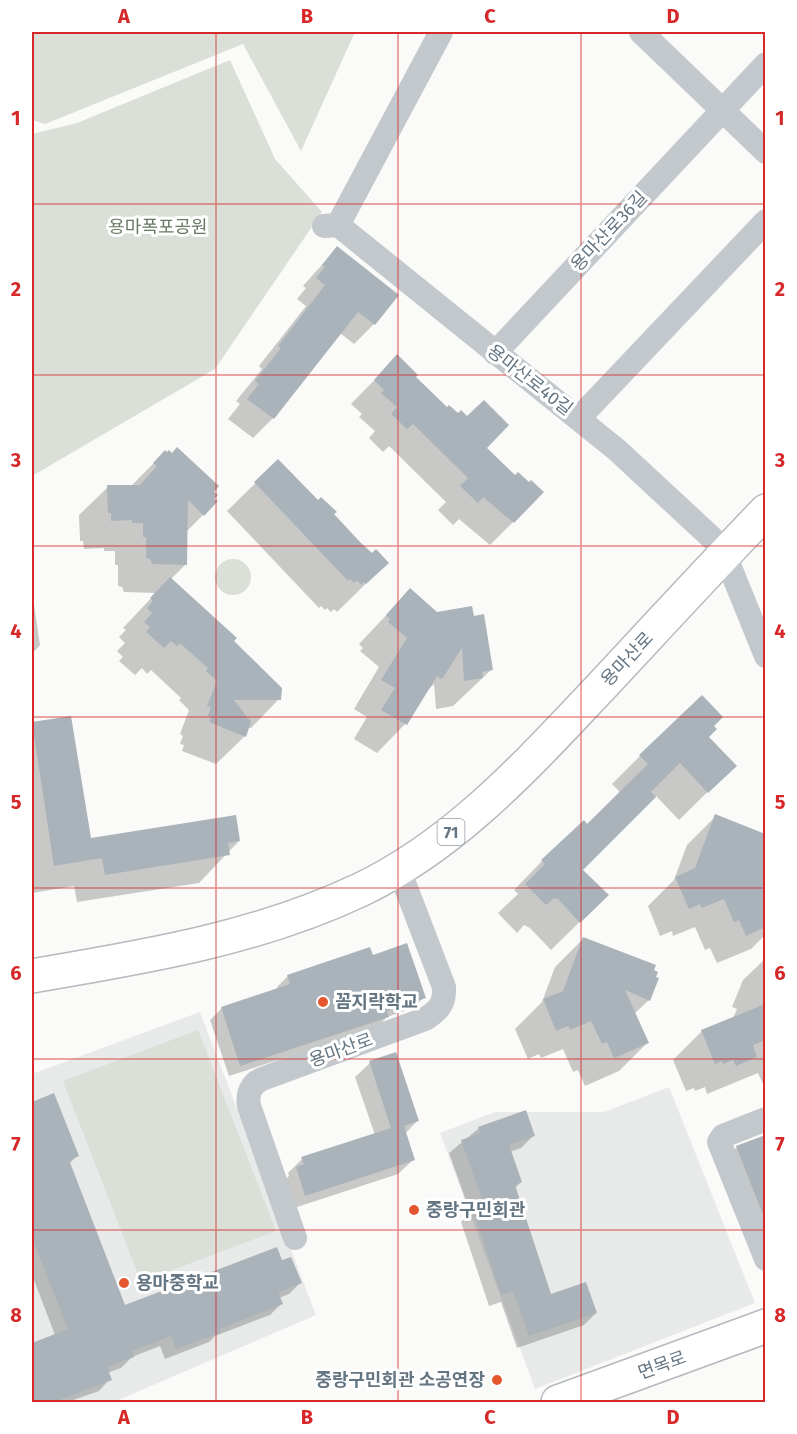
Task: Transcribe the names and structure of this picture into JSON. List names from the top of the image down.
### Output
{
  "streets": {
    "main road": ["용마산로", "71", "면목로"],
    "street": ["용마산로36길", "용마산로40길"]
  },
  "crossings": [
    ["용마산로36길", "용마산로40길"],
    ["용마산로40길", "용마산로"]
  ],
  "parks": ["용마폭포공원"],
  "places": [
    "꼼지락학교",
    "중랑구민회관",
    "용마중학교",
    "중랑구민회관 소공연장"
  ],
  "grid": {
    "columns": [
      "A",
      "B",
      "C",
      "D"
    ],
    "rows": [
      "1",
      "2",
      "3",
      "4",
      "5",
      "6",
      "7",
      "8"
    ]
  }
}
